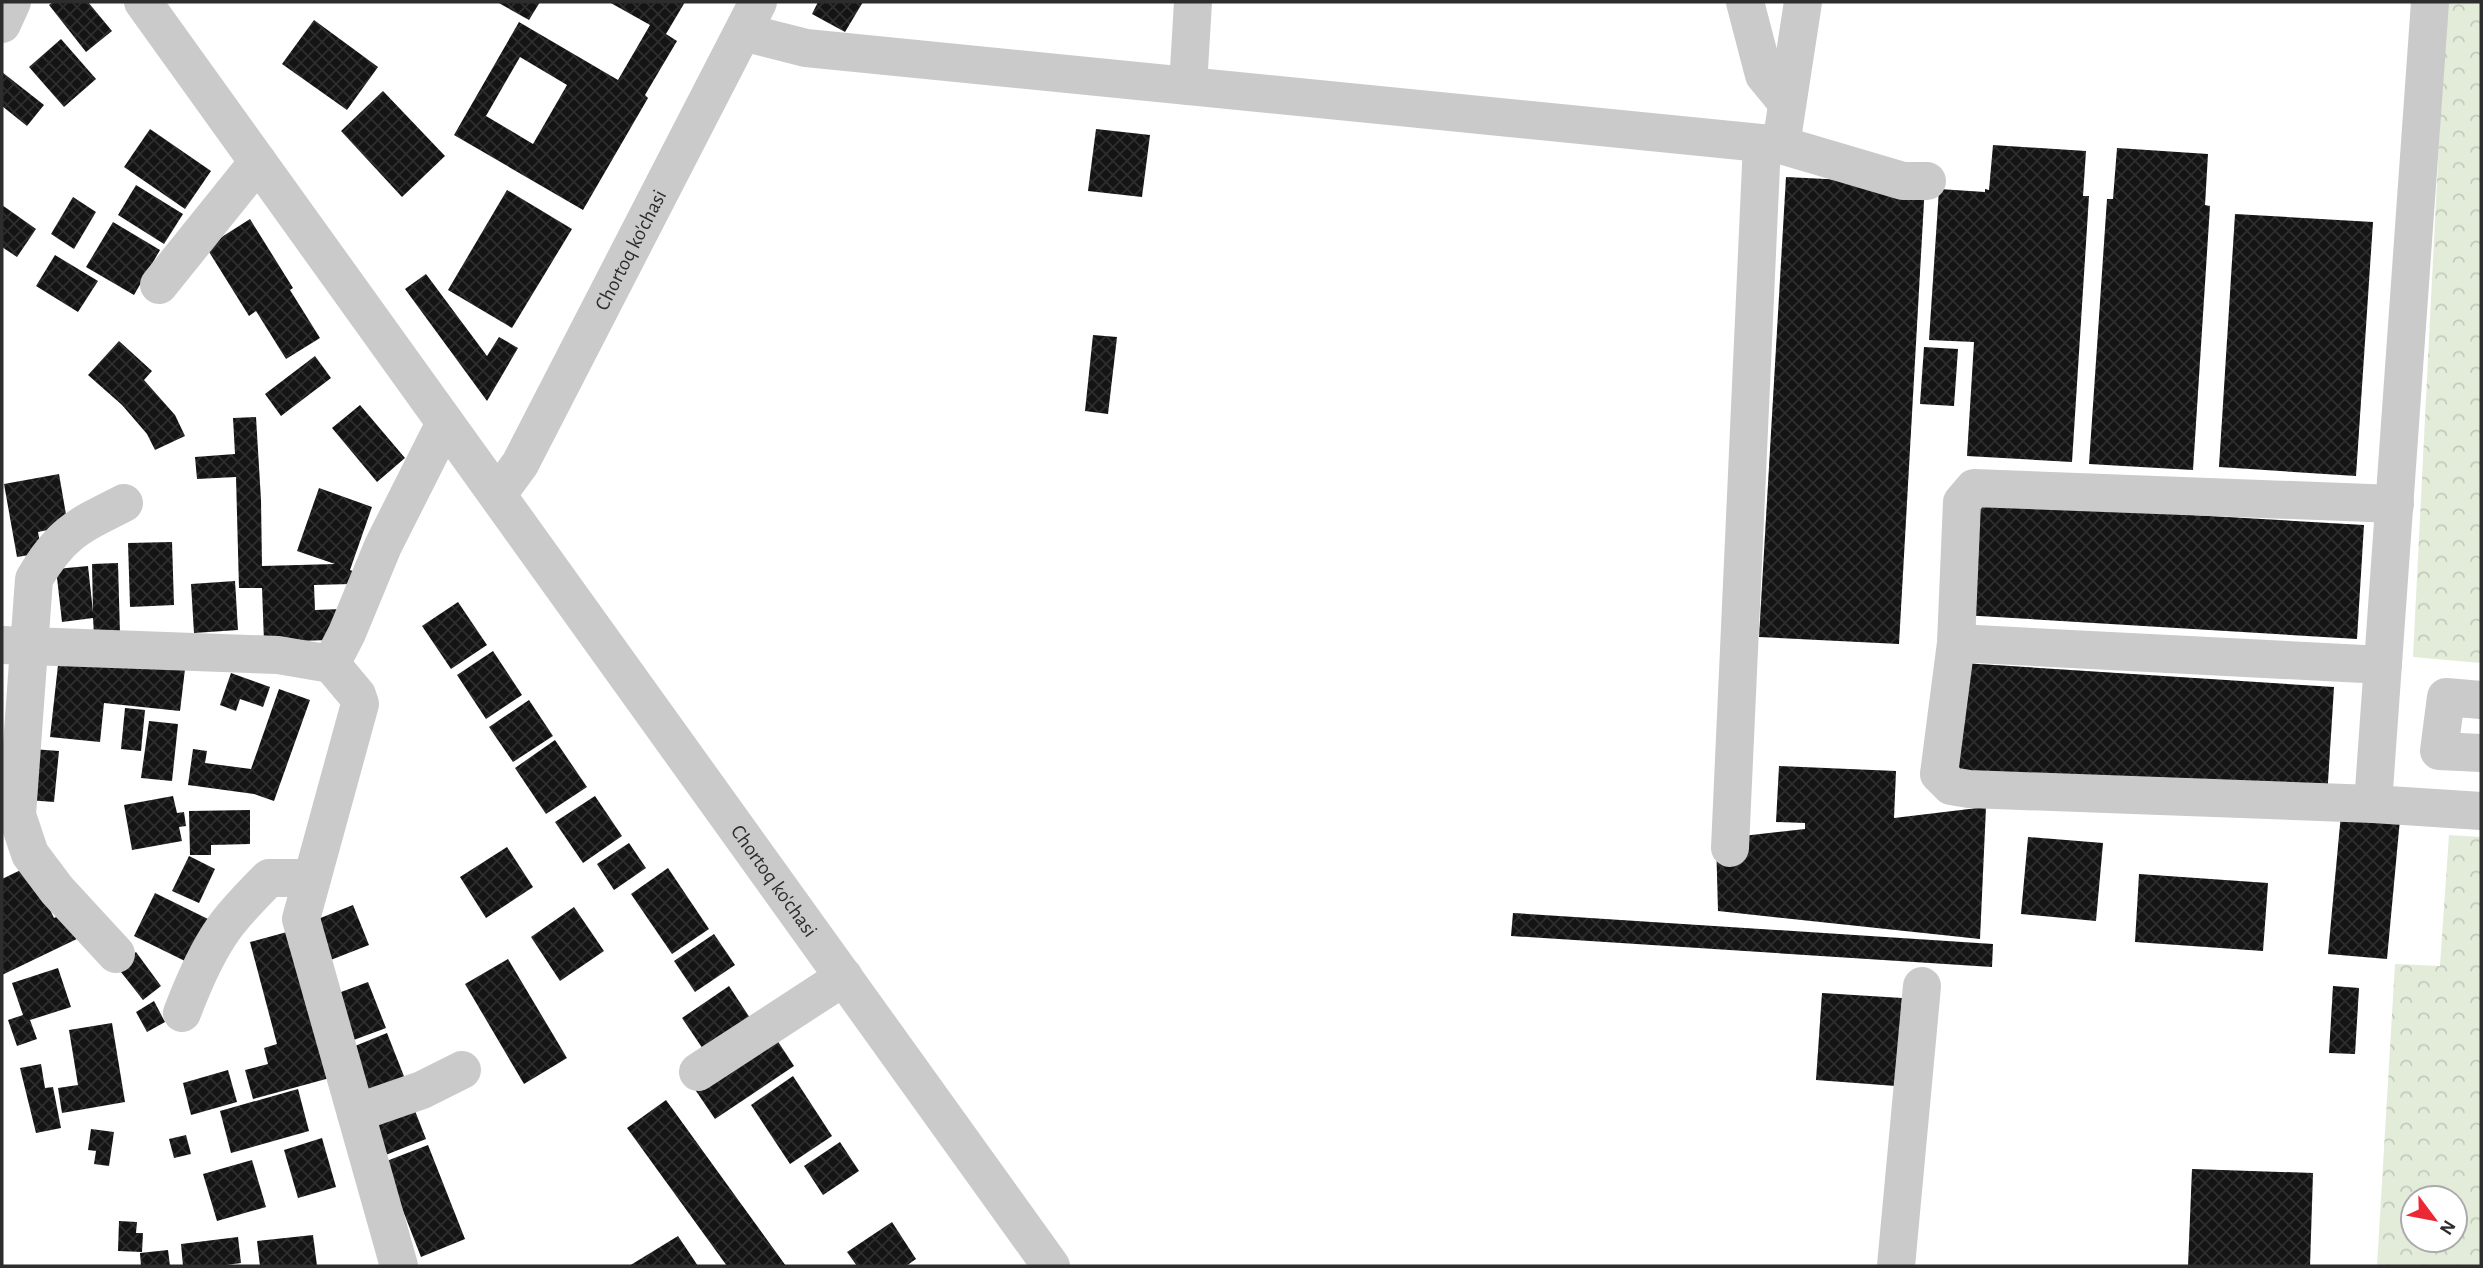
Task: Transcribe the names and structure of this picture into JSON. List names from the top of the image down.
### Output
{
  "streets": {
    "street": ["Chortoq ko'chasi"]
  },
  "north": "bottom right"
}
